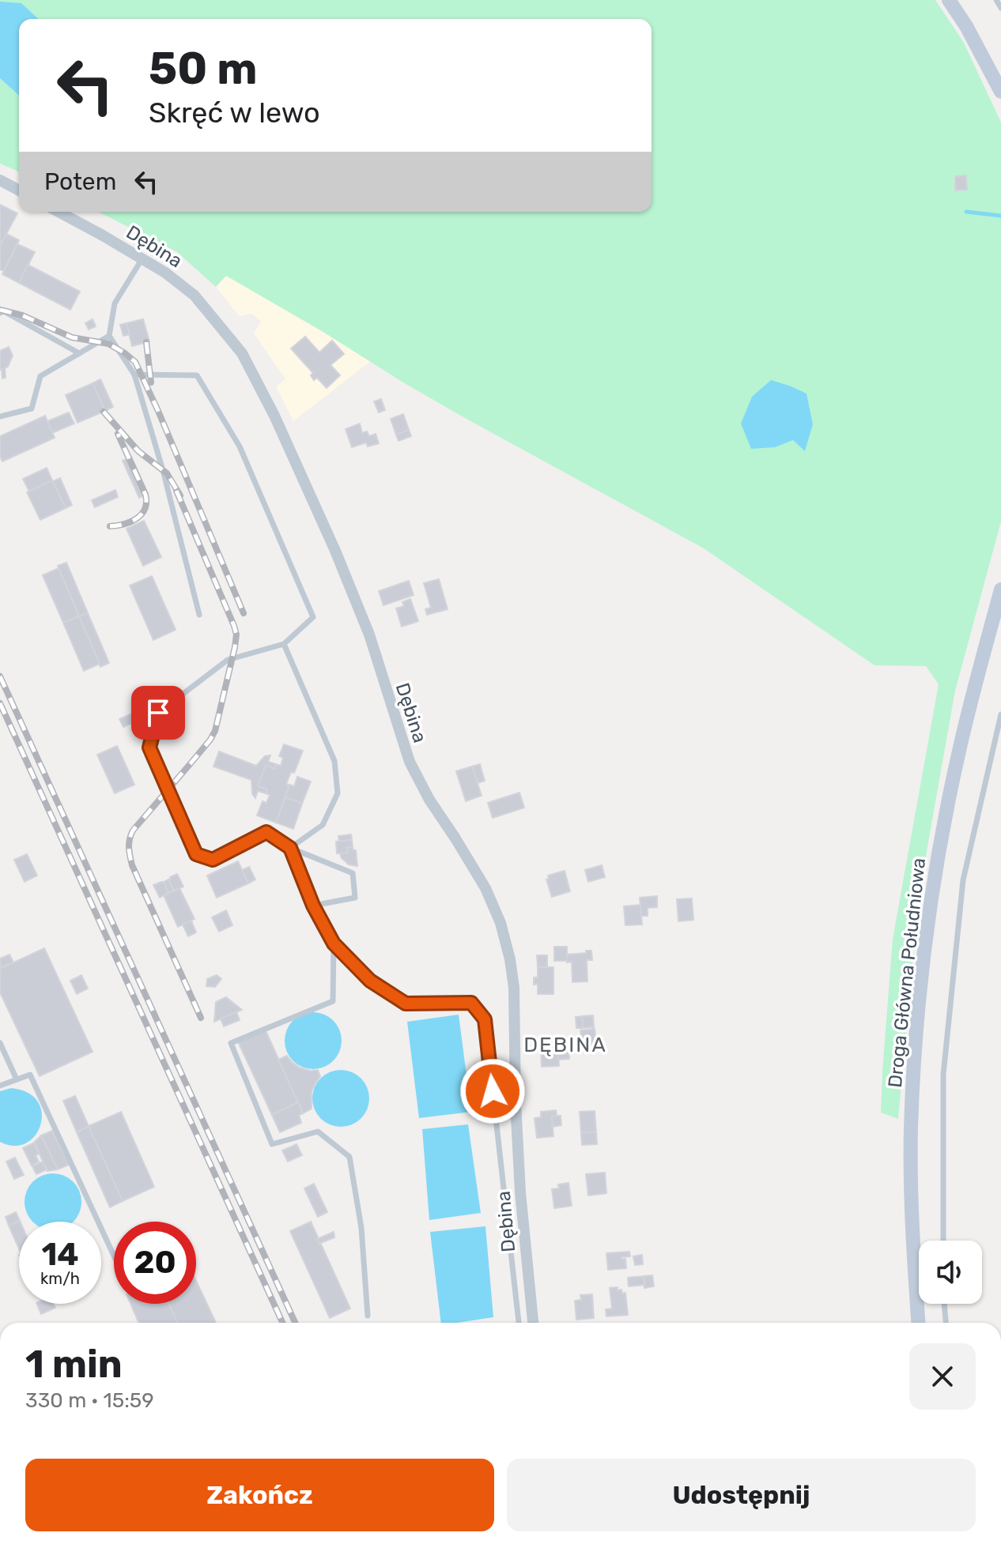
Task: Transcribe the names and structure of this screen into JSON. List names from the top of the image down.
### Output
{
  "streets": {
    "main road": ["Droga Główna Południowa"],
    "street": ["Dębina"]
  },
  "districts": ["DĘBINA"],
  "page": {
    "turn": ["50 m", "Skręć w lewo"],
    "then": "Potem",
    "speed": "14 km/h",
    "limit": "20",
    "heading": ["1 min", "330 m · 15:59"],
    "buttons": ["Zakończ", "Udostępnij"]
  }
}
